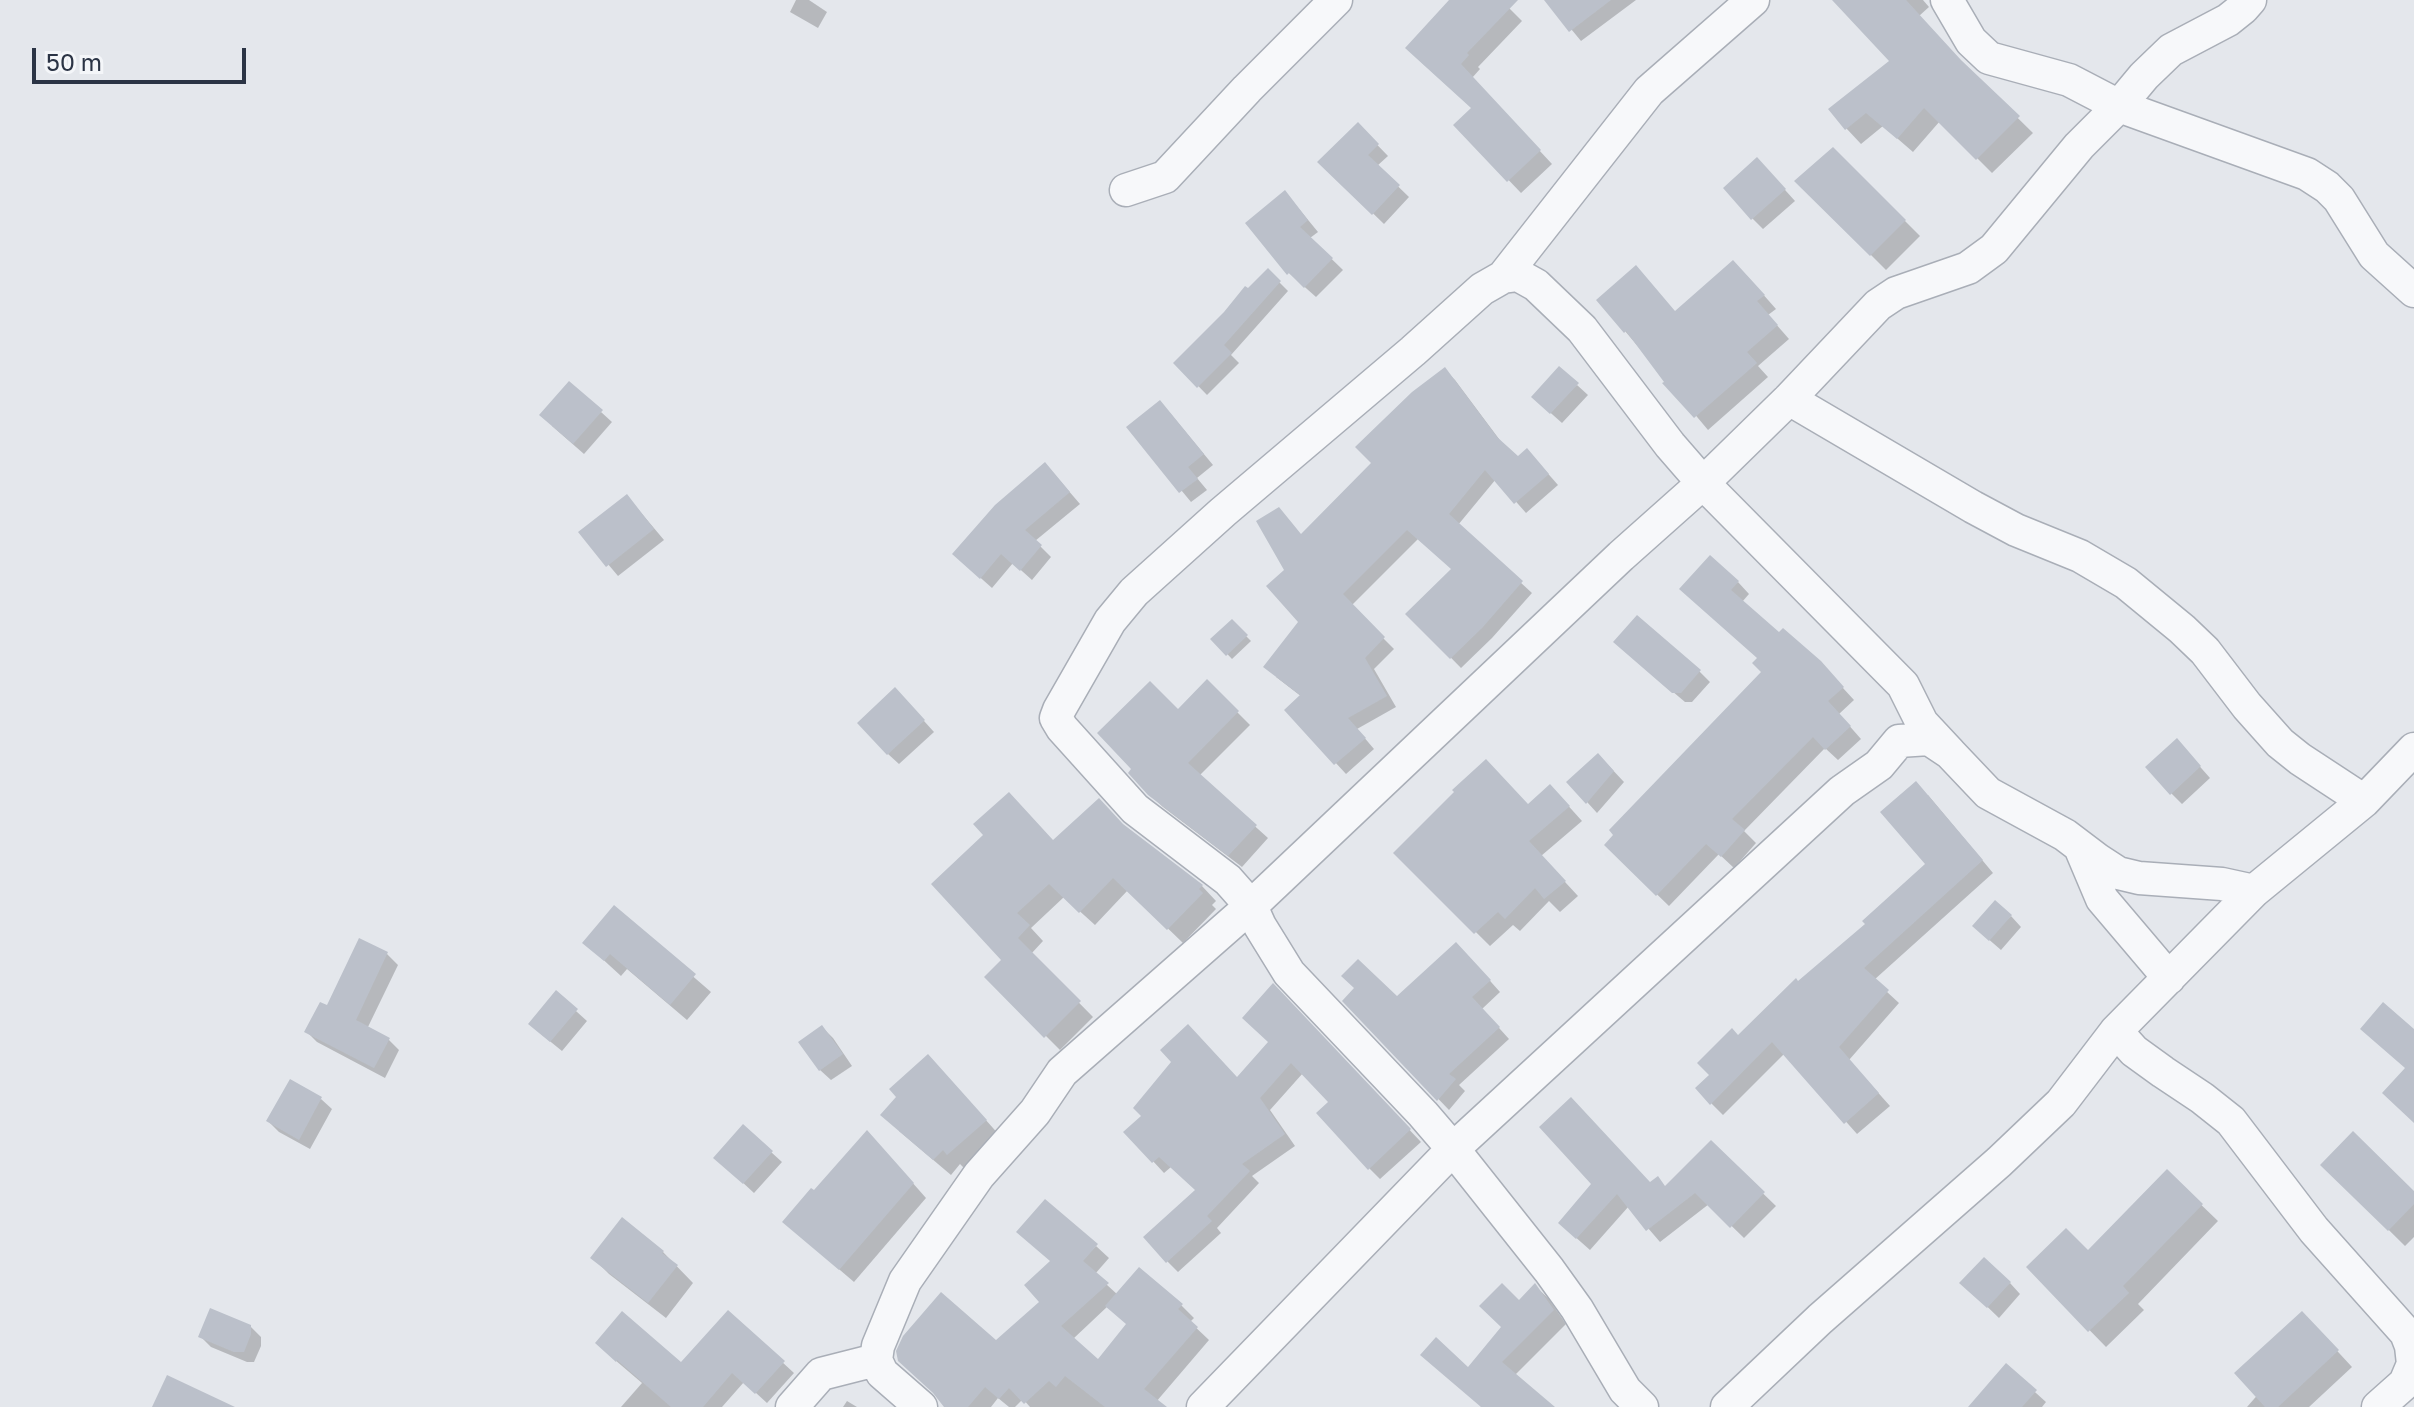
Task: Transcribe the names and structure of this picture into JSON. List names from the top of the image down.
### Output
{
  "scale_bar": "50 m"
}
